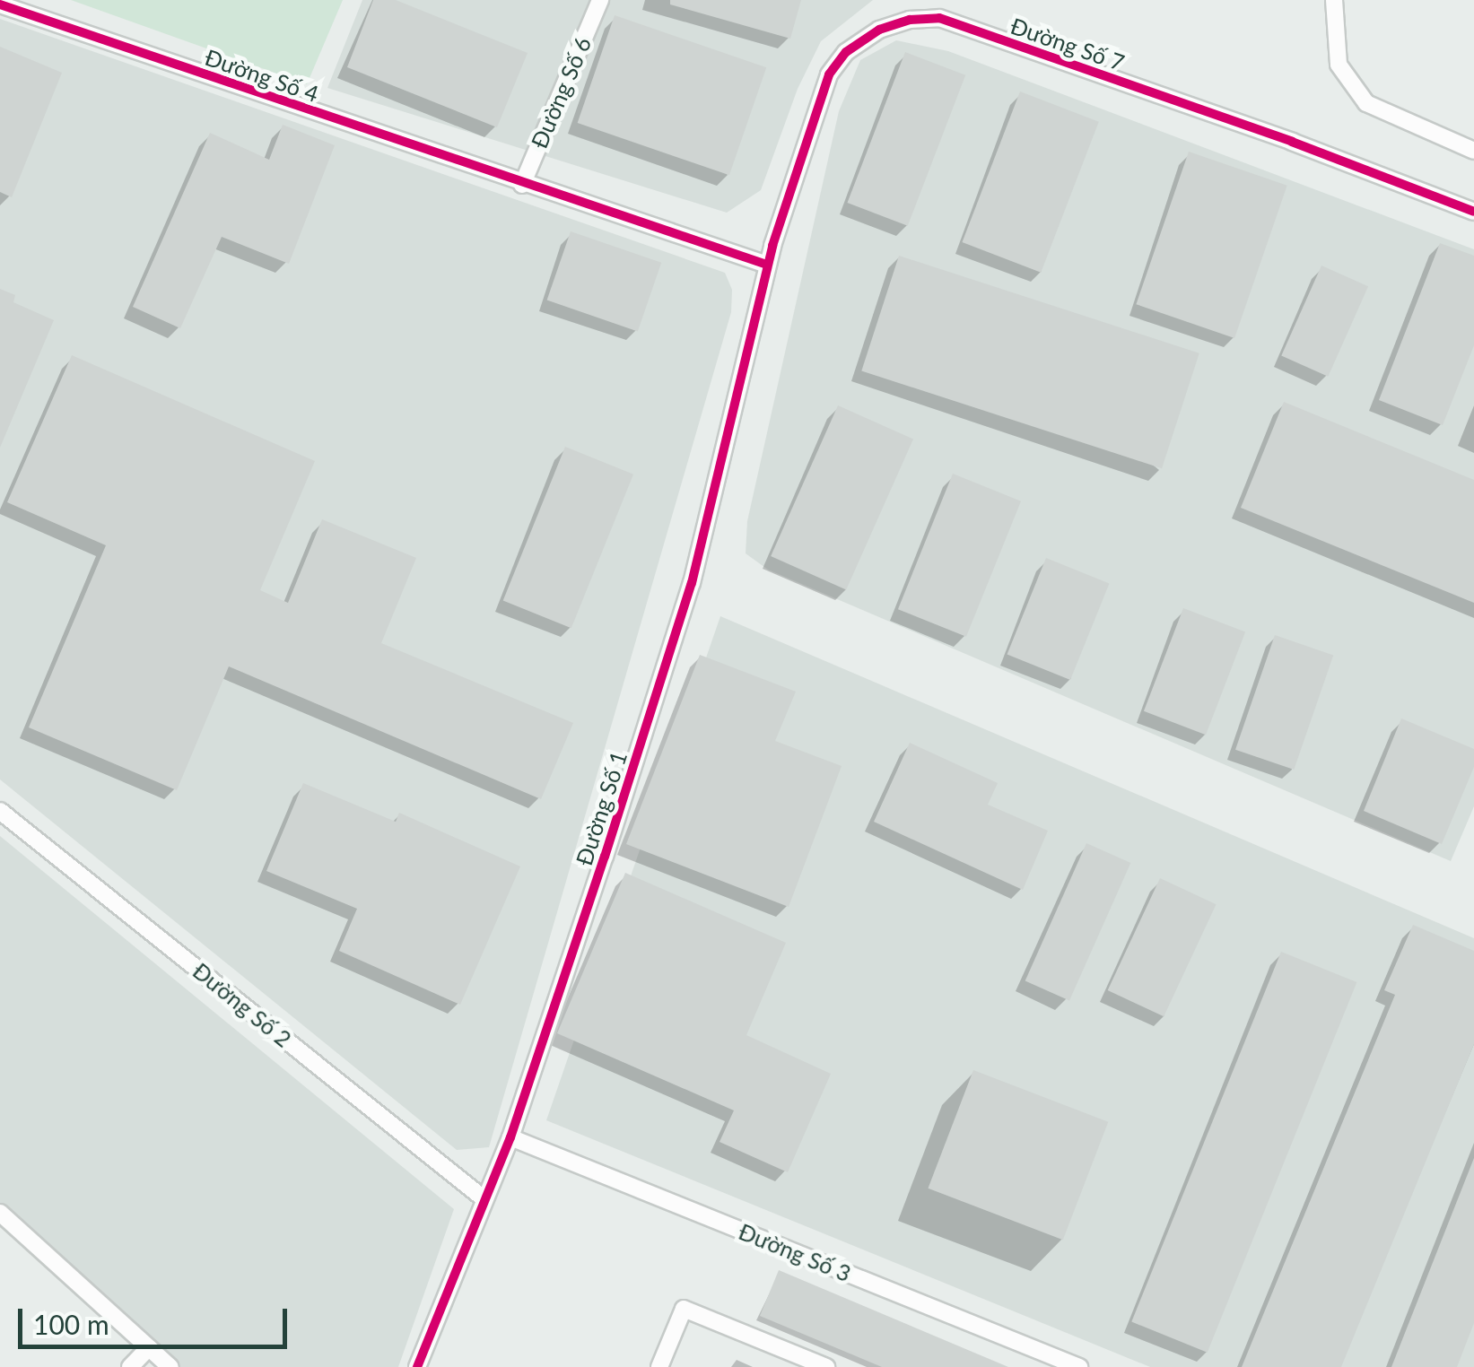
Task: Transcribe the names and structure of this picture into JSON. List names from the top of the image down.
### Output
{
  "streets": {
    "street": [
      "Đường Số 7",
      "Đường Số 4",
      "Đường Số 6",
      "Đường Số 1",
      "Đường Số 2",
      "Đường Số 3"
    ]
  },
  "crossings": [
    ["Đường Số 7", "Đường Số 1"],
    ["Đường Số 4", "Đường Số 6"],
    ["Đường Số 4", "Đường Số 1"],
    ["Đường Số 1", "Đường Số 2"],
    ["Đường Số 1", "Đường Số 3"]
  ],
  "scale_bar": "100 m"
}
